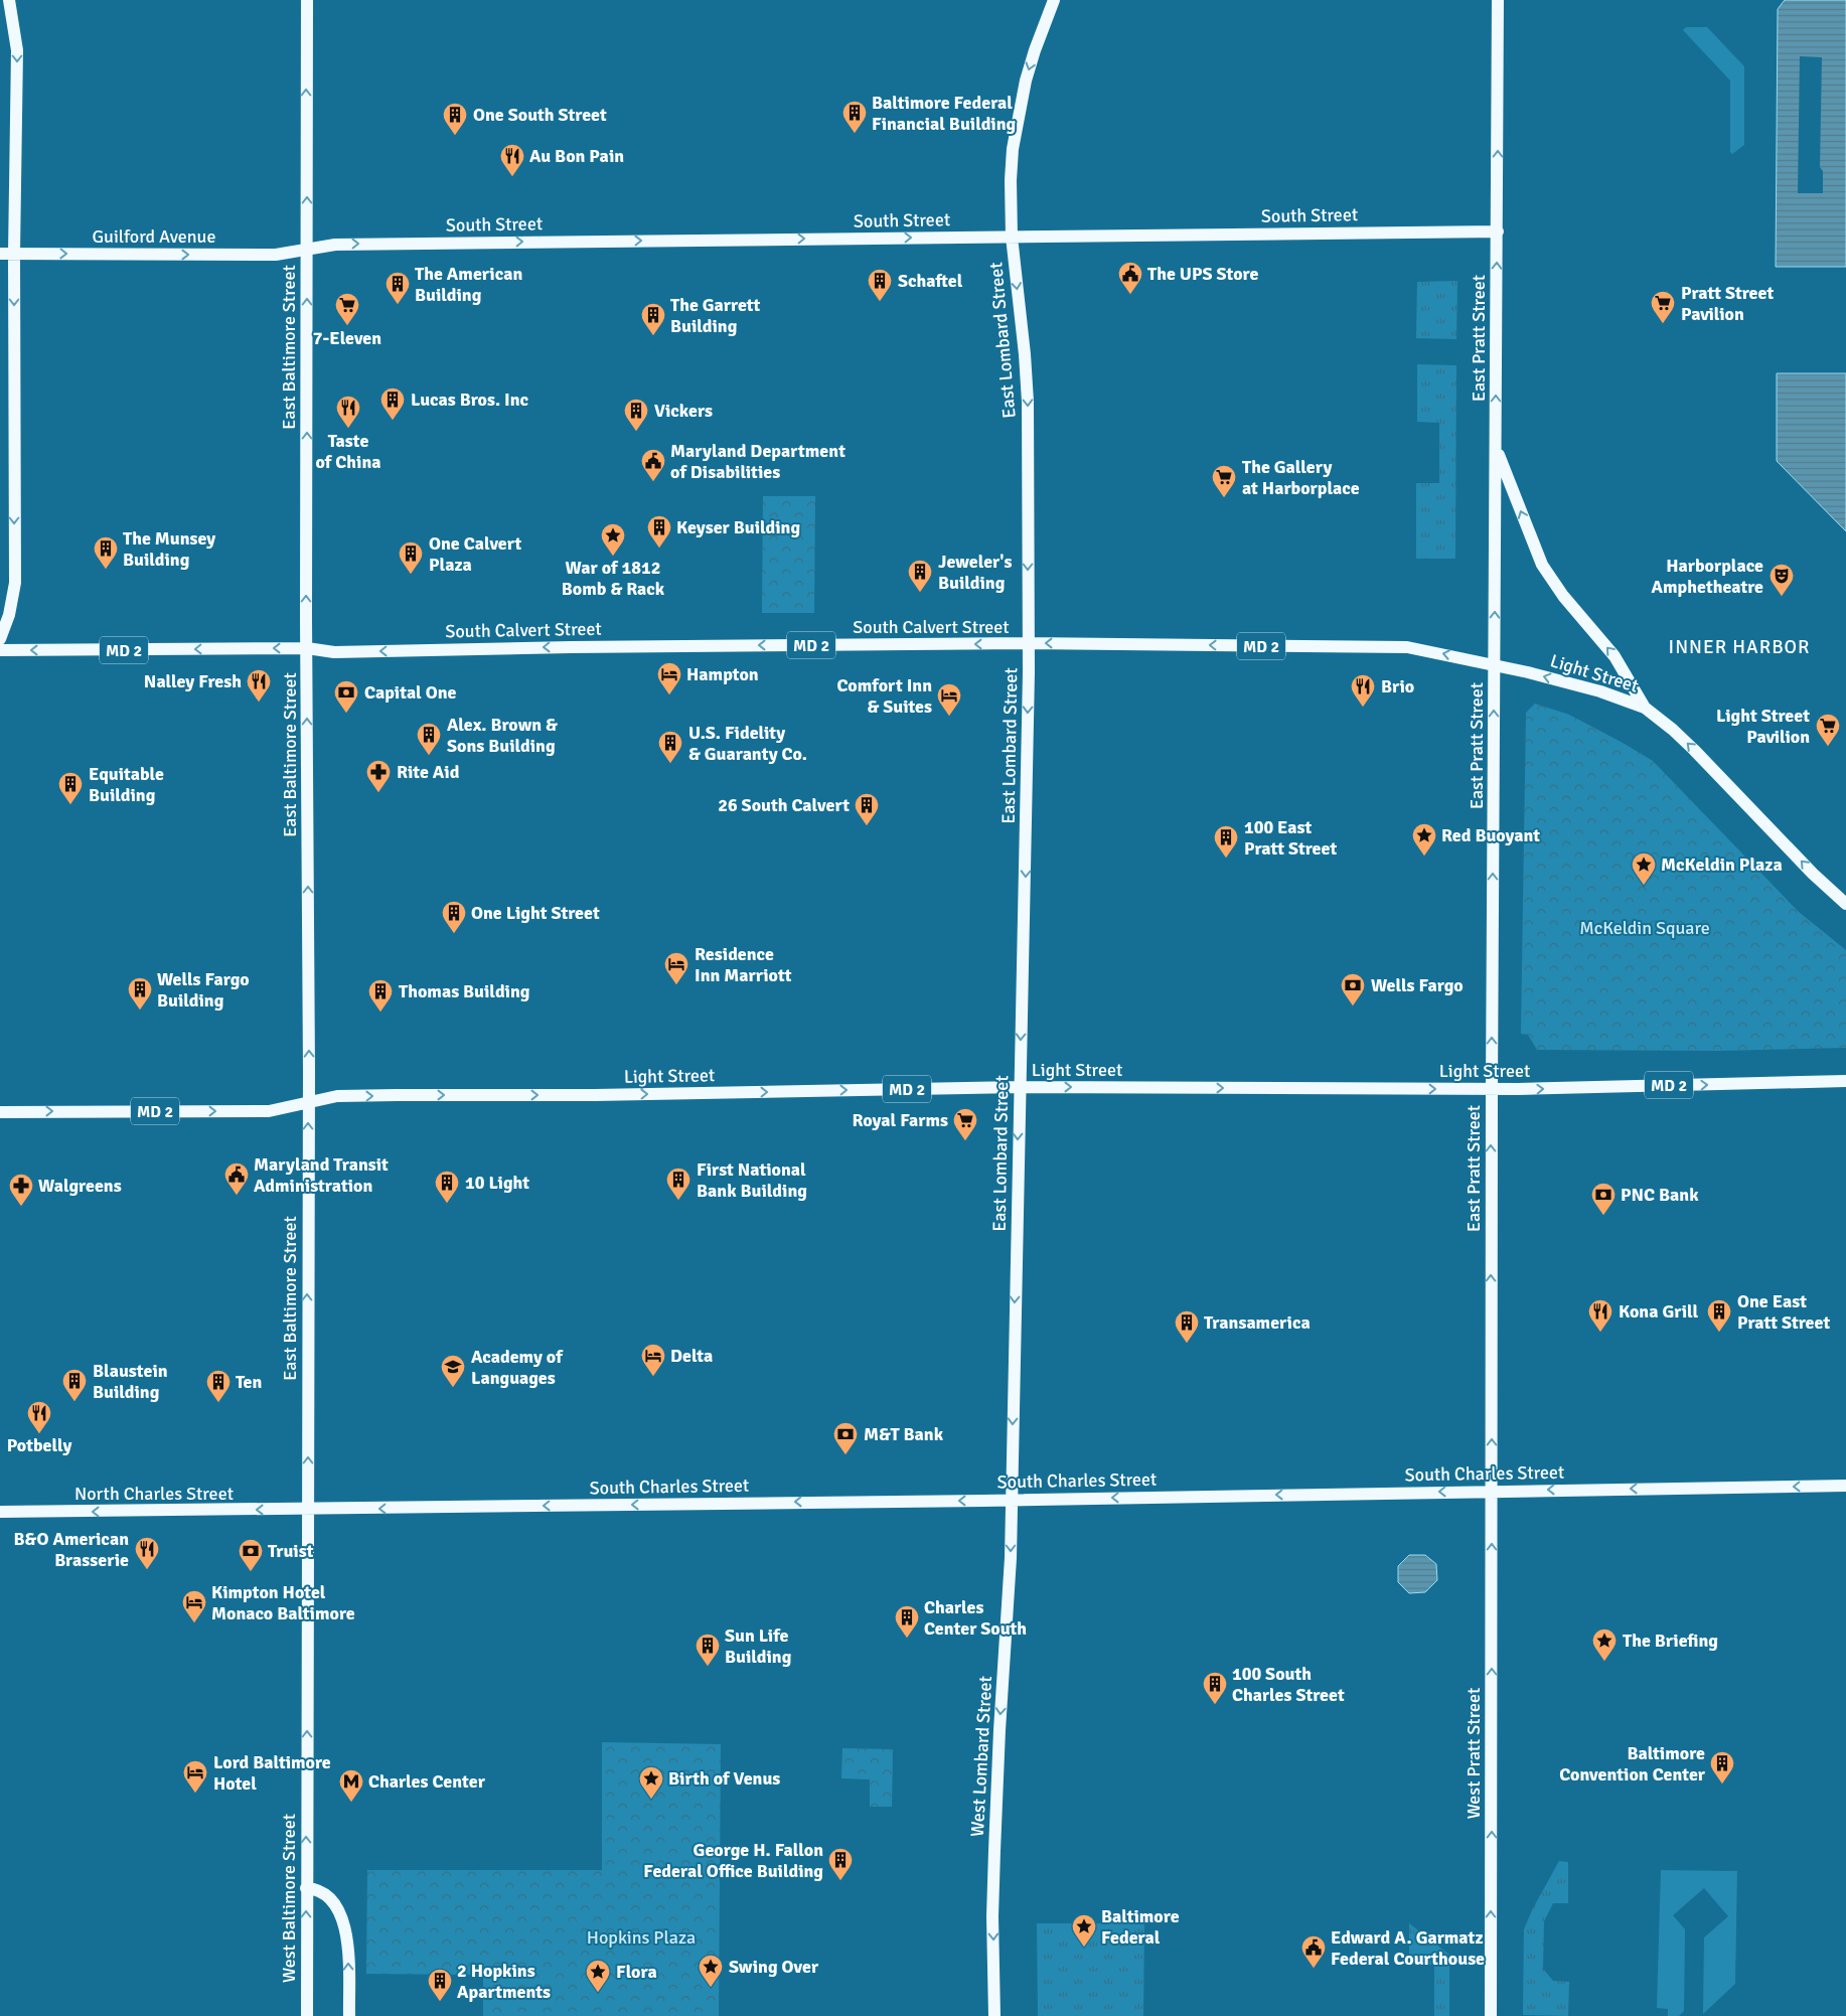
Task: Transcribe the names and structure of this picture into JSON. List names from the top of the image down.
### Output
{
  "streets": {
    "main road": [
      "South Street",
      "Guilford Avenue",
      "East Pratt Street",
      "East Lombard Street",
      "East Baltimore Street",
      "South Calvert Street",
      "MD 2",
      "Light Street",
      "South Charles Street",
      "North Charles Street",
      "West Pratt Street",
      "West Lombard Street",
      "West Baltimore Street"
    ]
  },
  "crossings": [
    ["South Street", "Guilford Avenue"],
    ["South Street", "East Pratt Street"],
    ["South Street", "East Lombard Street"],
    ["South Street", "East Baltimore Street"],
    ["Guilford Avenue", "East Baltimore Street"],
    ["East Pratt Street", "South Calvert Street"],
    ["East Pratt Street", "Light Street"],
    ["East Pratt Street", "South Charles Street"],
    ["East Pratt Street", "West Pratt Street"],
    ["East Lombard Street", "South Calvert Street"],
    ["East Lombard Street", "Light Street"],
    ["East Lombard Street", "South Charles Street"],
    ["East Lombard Street", "West Lombard Street"],
    ["East Baltimore Street", "South Calvert Street"],
    ["East Baltimore Street", "MD 2"],
    ["East Baltimore Street", "Light Street"],
    ["East Baltimore Street", "South Charles Street"],
    ["East Baltimore Street", "North Charles Street"],
    ["East Baltimore Street", "West Baltimore Street"],
    ["South Calvert Street", "MD 2"],
    ["South Calvert Street", "Light Street"],
    ["MD 2", "Light Street"],
    ["South Charles Street", "North Charles Street"],
    ["South Charles Street", "West Pratt Street"],
    ["South Charles Street", "West Lombard Street"],
    ["South Charles Street", "West Baltimore Street"],
    ["North Charles Street", "West Baltimore Street"]
  ],
  "one_way": [
    "South Street",
    "Guilford Avenue",
    "East Pratt Street",
    "East Lombard Street",
    "East Baltimore Street",
    "South Calvert Street",
    "South Charles Street",
    "North Charles Street",
    "West Pratt Street",
    "West Lombard Street",
    "West Baltimore Street"
  ],
  "districts": ["INNER HARBOR"],
  "parks": ["McKeldin Square", "Hopkins Plaza"],
  "places": {
    "building": [
      "Baltimore Federal Financial Building",
      "One South Street",
      "Schaftel",
      "The American Building",
      "The Garrett Building",
      "Lucas Bros. Inc",
      "Vickers",
      "Keyser Building",
      "The Munsey Building",
      "One Calvert Plaza",
      "Jeweler's Building",
      "Alex. Brown & Sons Building",
      "U.S. Fidelity & Guaranty Co.",
      "Equitable Building",
      "26 South Calvert",
      "100 East Pratt Street",
      "One Light Street",
      "Wells Fargo Building",
      "Thomas Building",
      "First National Bank Building",
      "10 Light",
      "One East Pratt Street",
      "Transamerica",
      "Blaustein Building",
      "Ten",
      "Charles Center South",
      "Sun Life Building",
      "100 South Charles Street",
      "Baltimore Convention Center",
      "George H. Fallon Federal Office Building",
      "2 Hopkins Apartments"
    ],
    "restaurant": [
      "Au Bon Pain",
      "Taste of China",
      "Nalley Fresh",
      "Brio",
      "Kona Grill",
      "Potbelly",
      "B&O American Brasserie"
    ],
    "public building": [
      "The UPS Store",
      "Maryland Department of Disabilities",
      "Maryland Transit Administration",
      "Edward A. Garmatz Federal Courthouse"
    ],
    "supermarket": [
      "Pratt Street Pavilion",
      "7-Eleven",
      "The Gallery at Harborplace",
      "Light Street Pavilion",
      "Royal Farms"
    ],
    "place": [
      "War of 1812 Bomb & Rack",
      "Red Buoyant",
      "McKeldin Plaza",
      "The Briefing",
      "Birth of Venus",
      "Baltimore Federal",
      "Swing Over",
      "Flora"
    ],
    "theatre": ["Harborplace Amphetheatre"],
    "hotel": [
      "Hampton",
      "Comfort Inn & Suites",
      "Residence Inn Marriott",
      "Delta",
      "Kimpton Hotel Monaco Baltimore",
      "Lord Baltimore Hotel"
    ],
    "bank": [
      "Capital One",
      "Wells Fargo",
      "PNC Bank",
      "M&T Bank",
      "Truist"
    ],
    "pharmacy": ["Rite Aid", "Walgreens"],
    "school or university": ["Academy of Languages"],
    "metro station": ["Charles Center"]
  }
}
